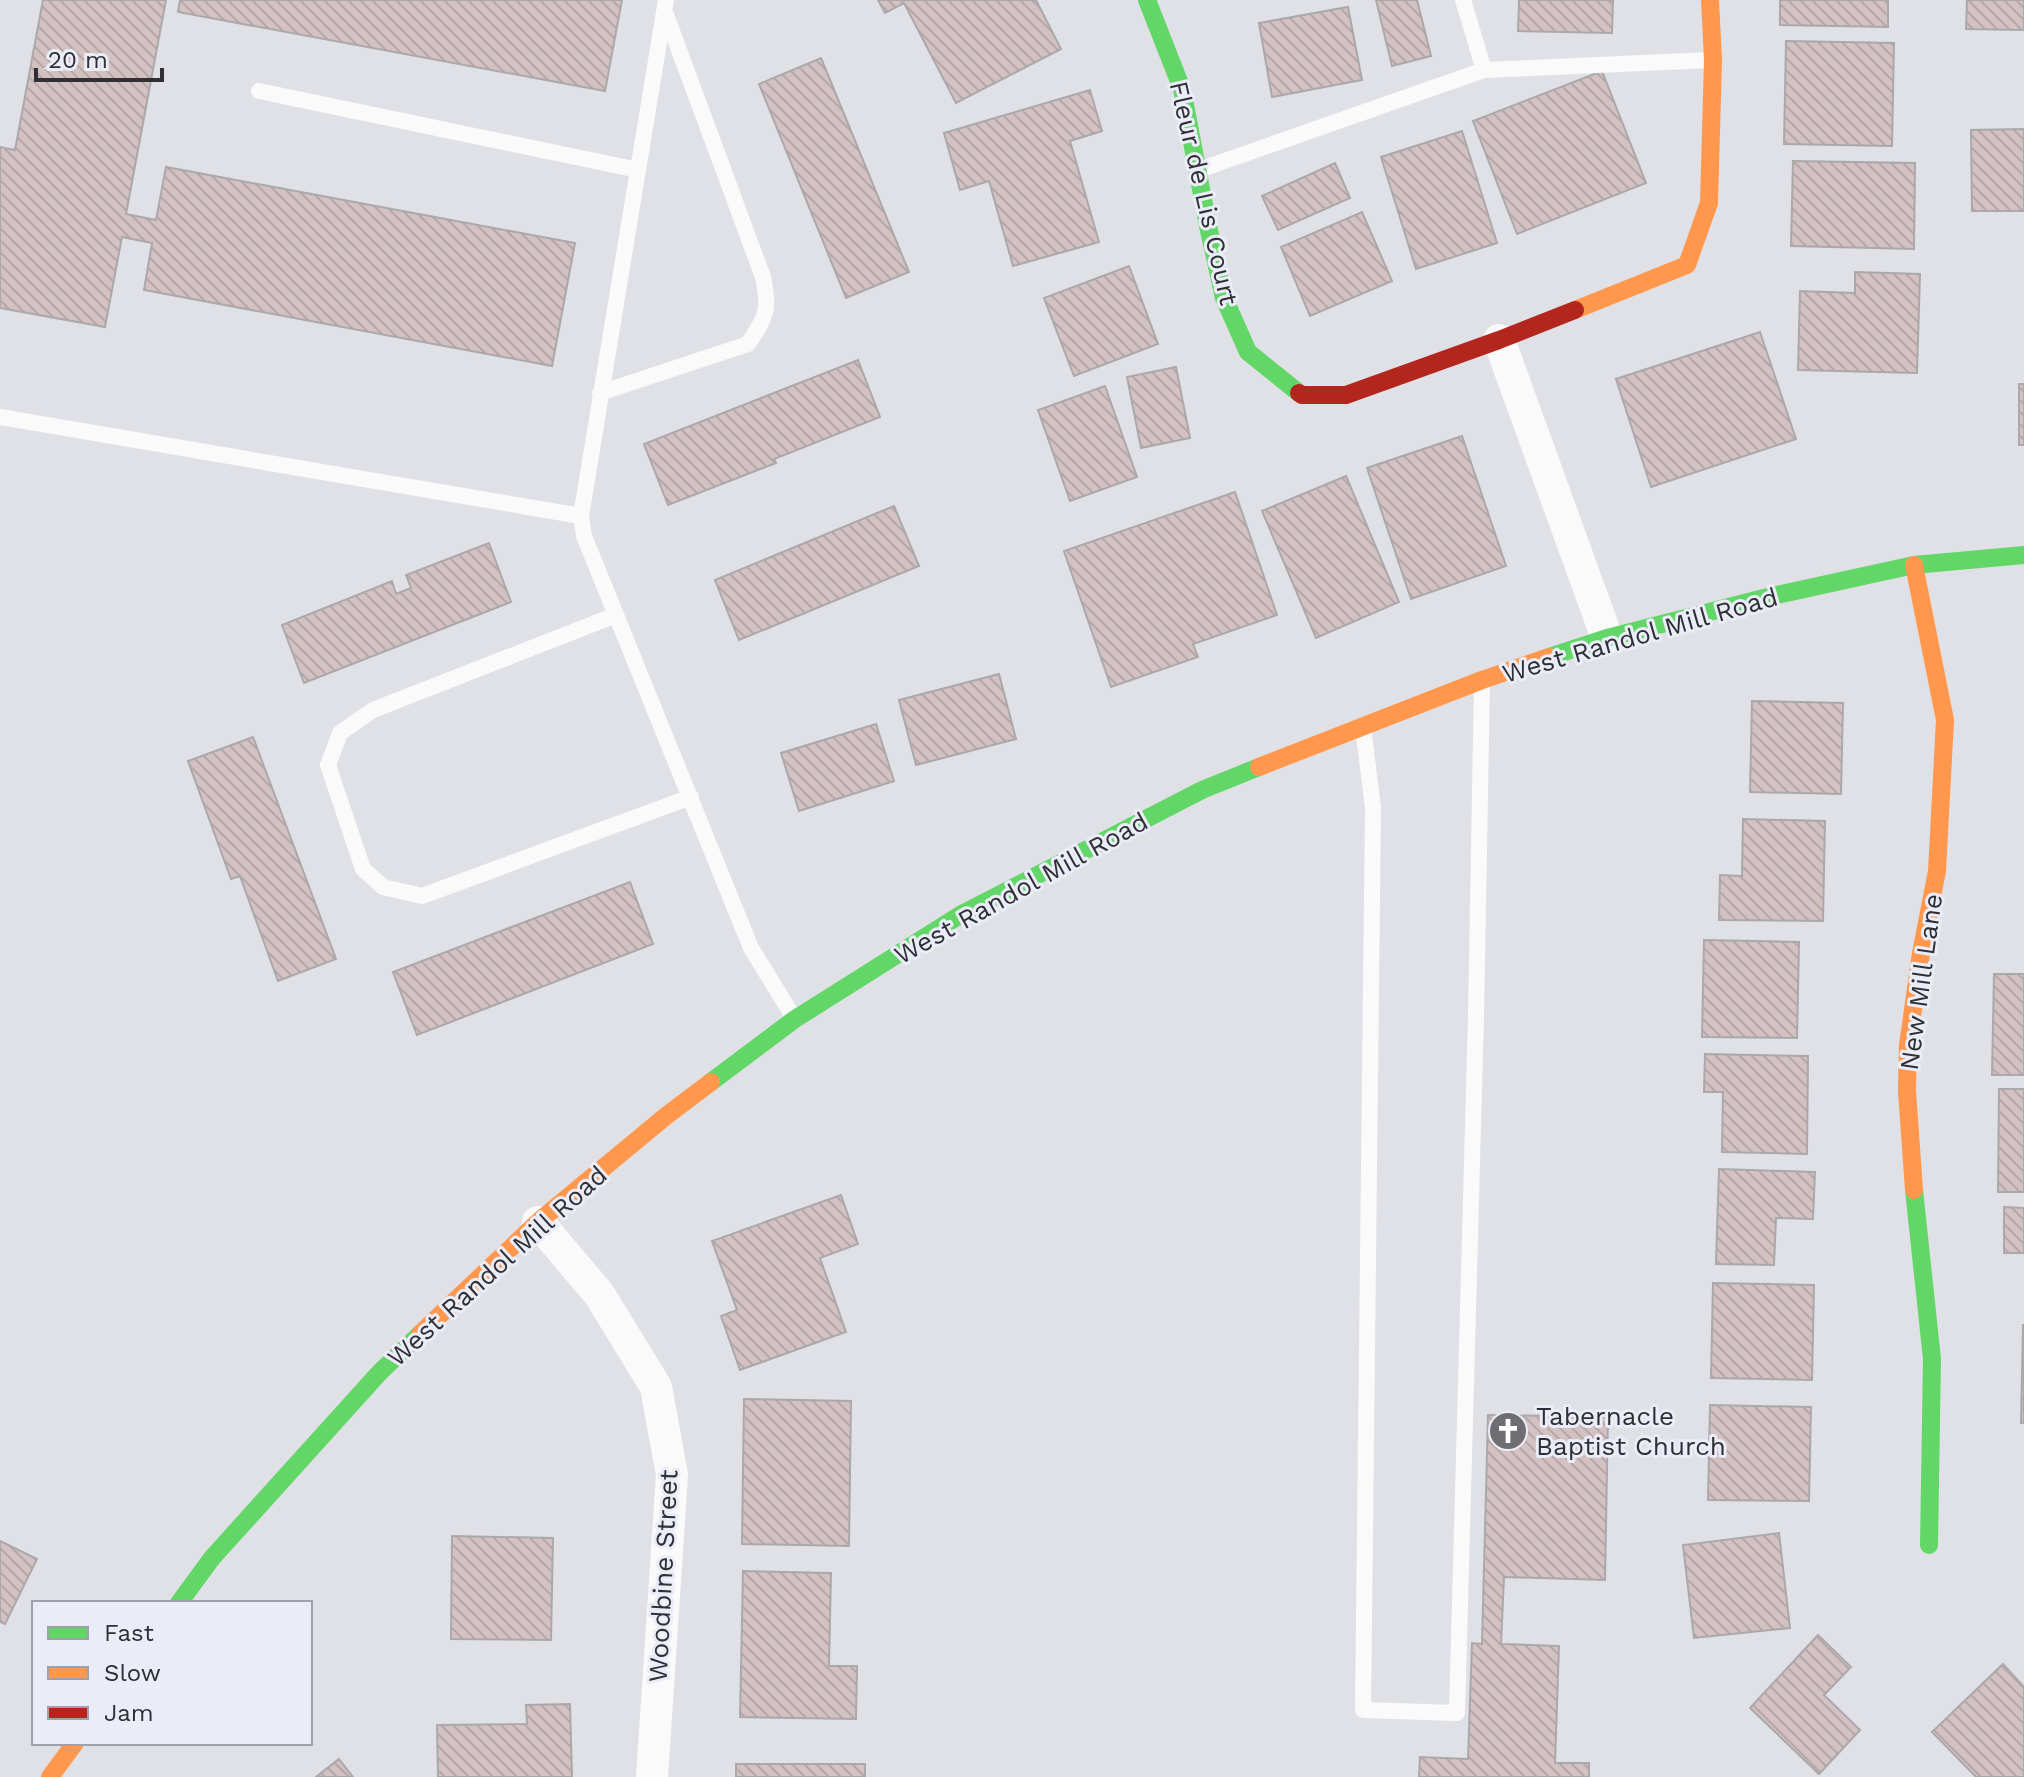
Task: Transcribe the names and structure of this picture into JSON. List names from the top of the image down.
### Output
{
  "streets": {
    "main road": ["Fleur de Lis Court", "West Randol Mill Road", "New Mill Lane"],
    "street": ["Woodbine Street"]
  },
  "crossings": [
    ["West Randol Mill Road", "New Mill Lane"],
    ["West Randol Mill Road", "Woodbine Street"]
  ],
  "places": {
    "church": ["Tabernacle Baptist Church"]
  },
  "legend": ["Fast", "Slow", "Jam"],
  "scale_bar": "20 m"
}
